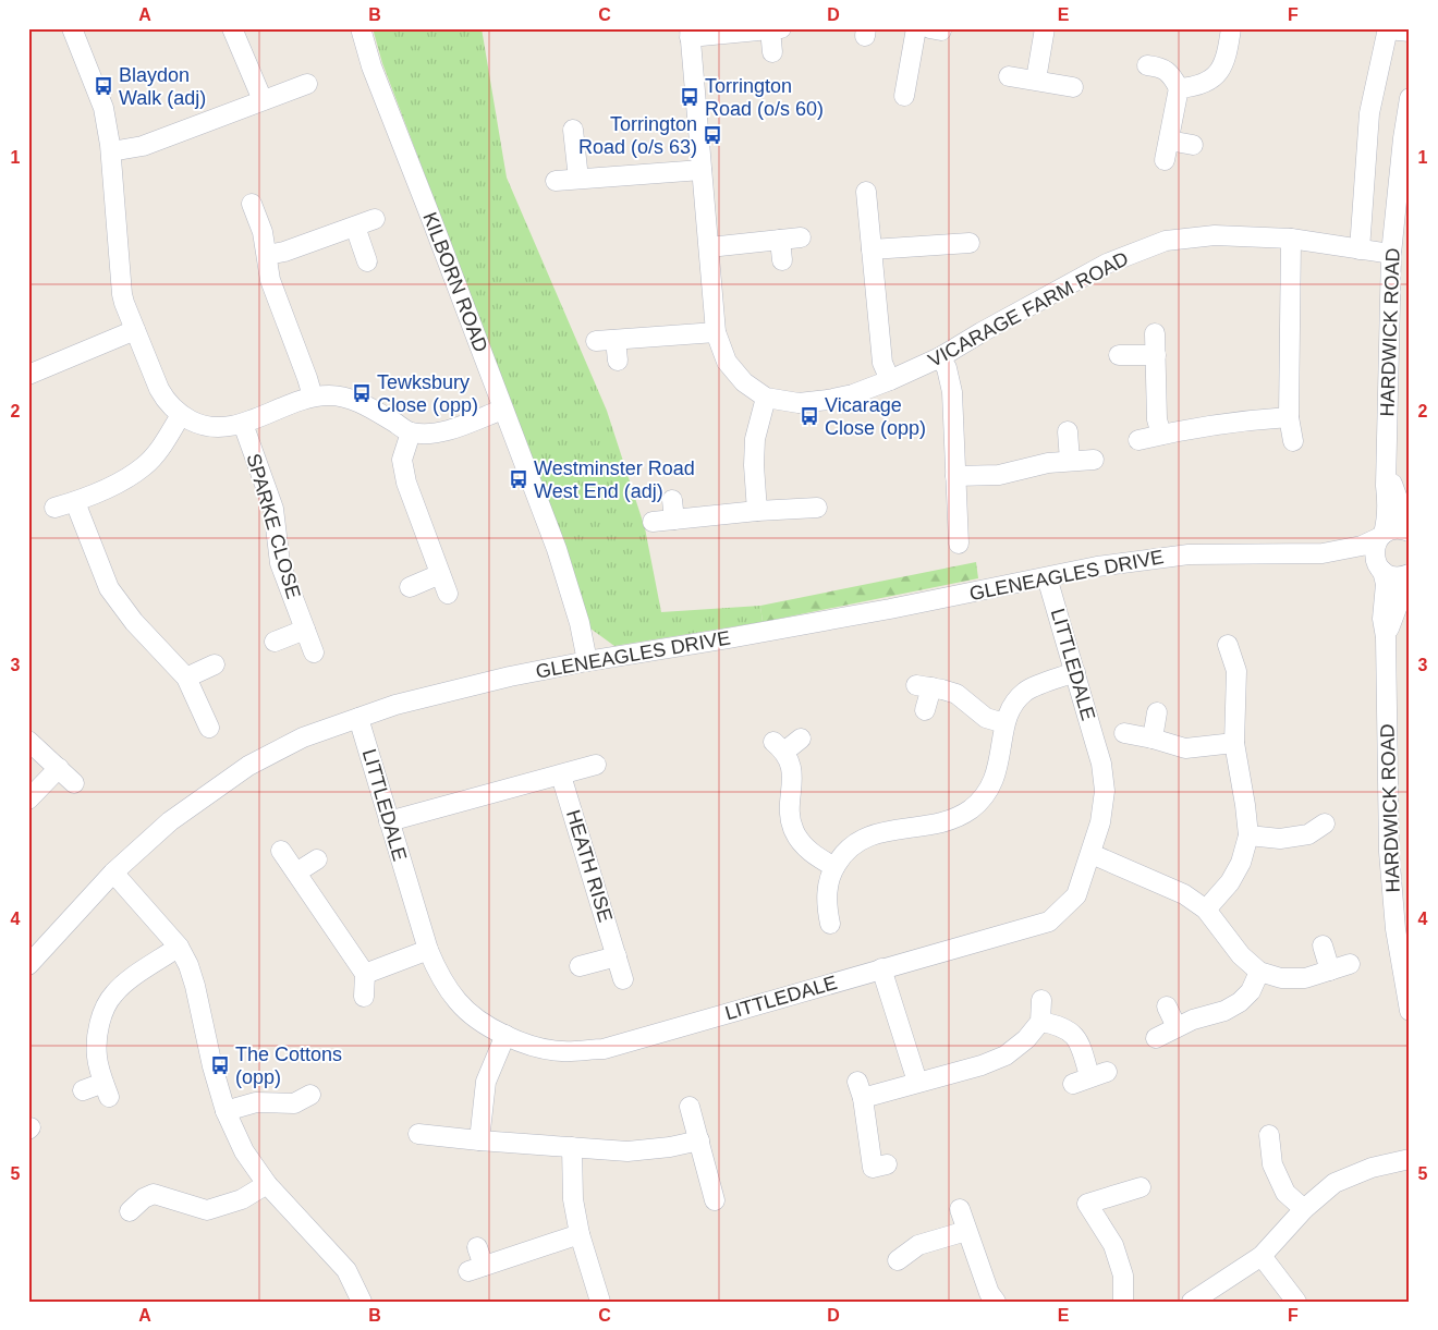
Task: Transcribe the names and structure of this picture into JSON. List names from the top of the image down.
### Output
{
  "streets": {
    "street": [
      "KILBORN ROAD",
      "VICARAGE FARM ROAD",
      "HARDWICK ROAD",
      "SPARKE CLOSE",
      "GLENEAGLES DRIVE",
      "LITTLEDALE",
      "HEATH RISE"
    ]
  },
  "crossings": [
    ["KILBORN ROAD", "GLENEAGLES DRIVE"],
    ["VICARAGE FARM ROAD", "HARDWICK ROAD"],
    ["HARDWICK ROAD", "GLENEAGLES DRIVE"],
    ["GLENEAGLES DRIVE", "LITTLEDALE"]
  ],
  "places": {
    "bus stop": [
      "Blaydon Walk (adj)",
      "Torrington Road (o/s 60)",
      "Torrington Road (o/s 63)",
      "Tewksbury Close (opp)",
      "Vicarage Close (opp)",
      "Westminster Road West End (adj)",
      "The Cottons (opp)"
    ]
  },
  "grid": {
    "columns": [
      "A",
      "B",
      "C",
      "D",
      "E",
      "F"
    ],
    "rows": [
      "1",
      "2",
      "3",
      "4",
      "5"
    ]
  }
}
